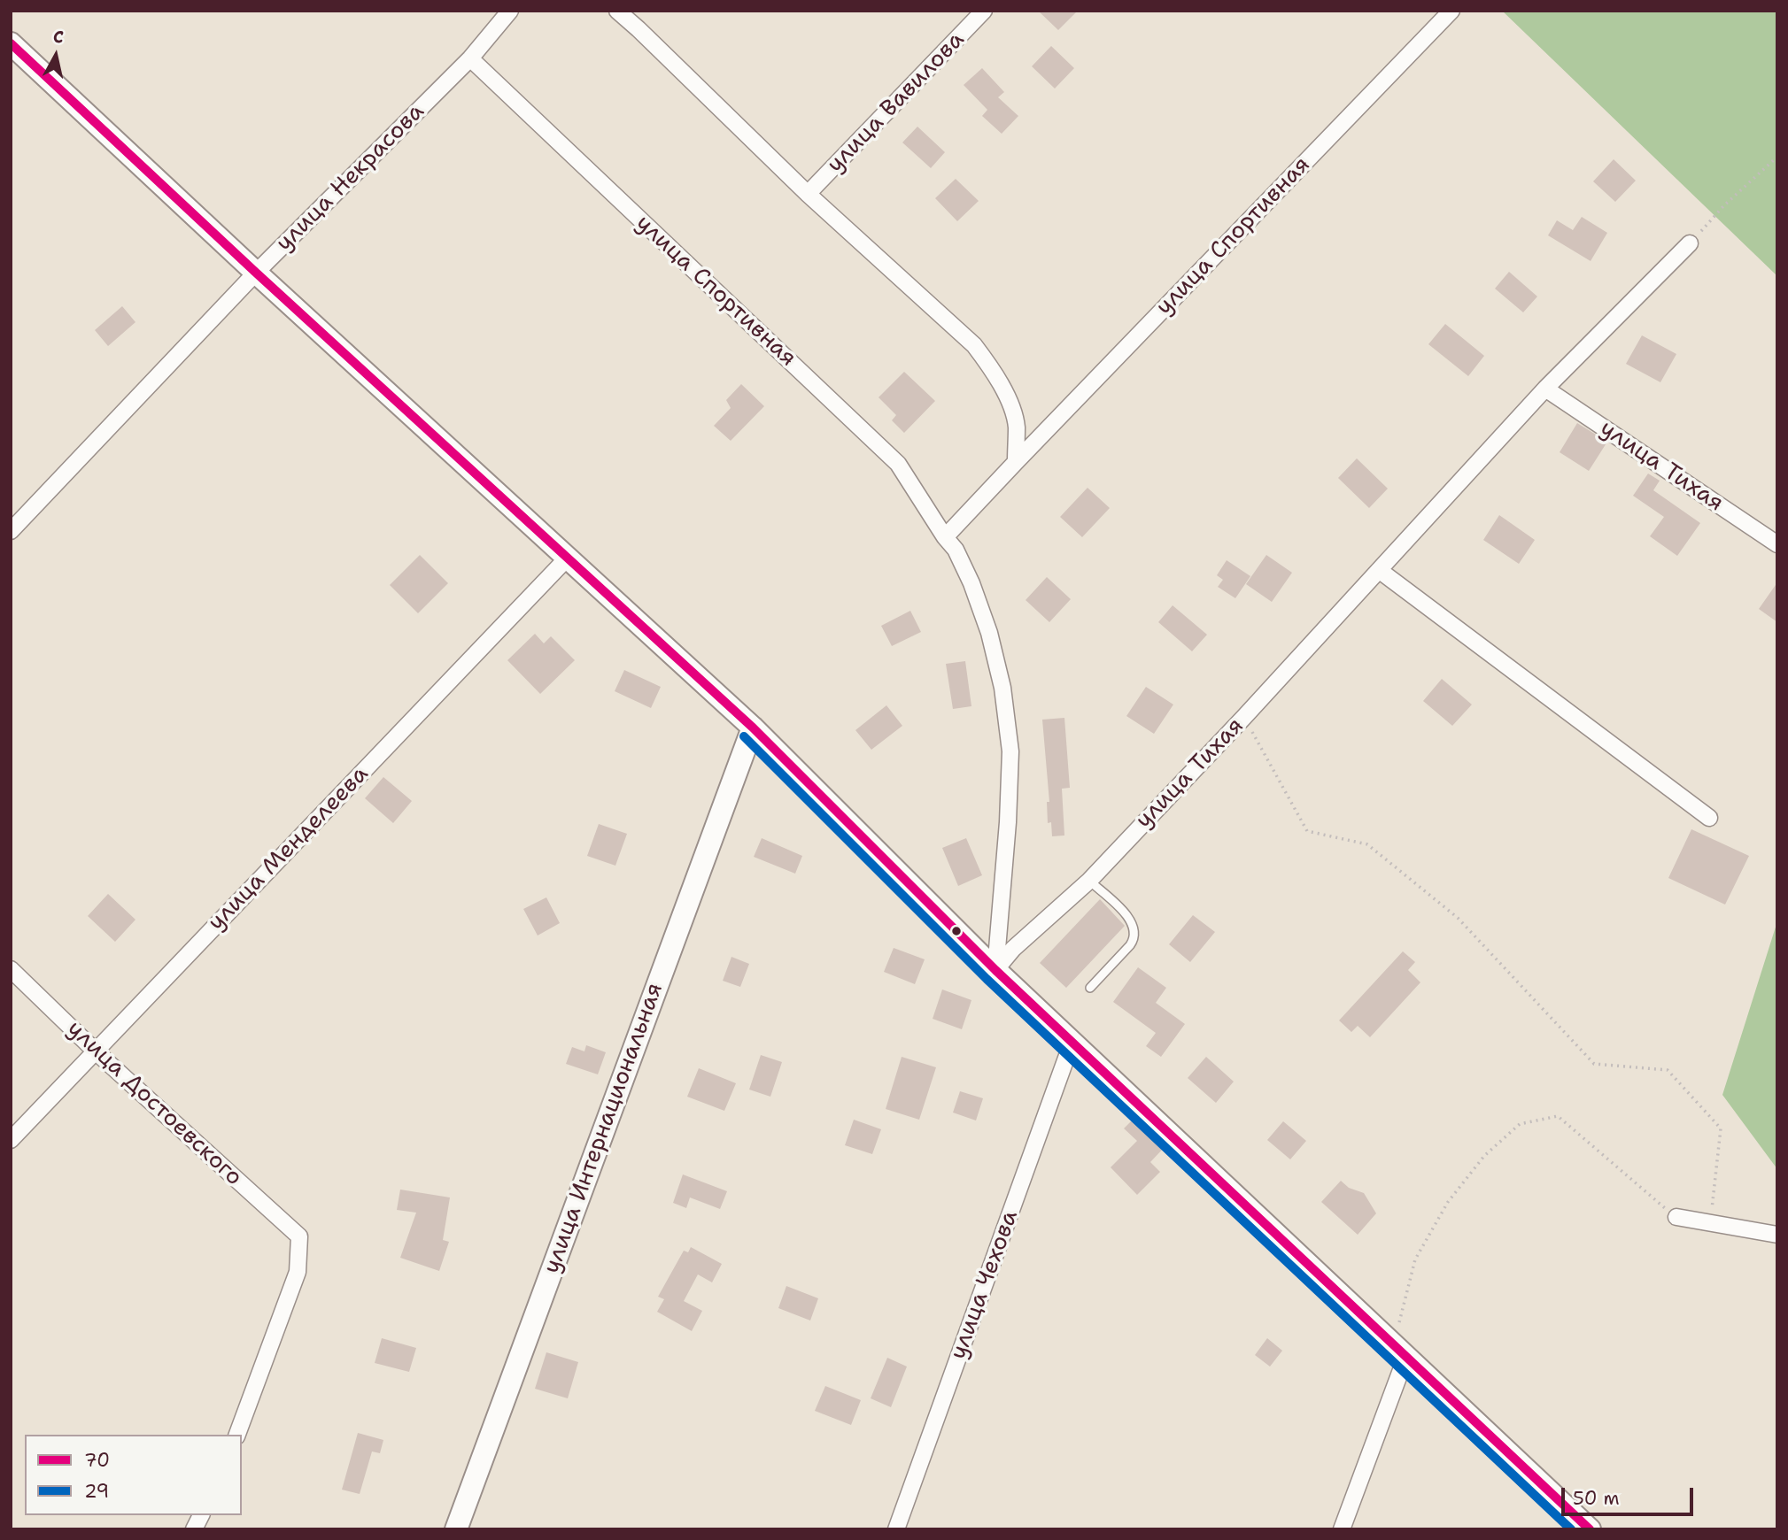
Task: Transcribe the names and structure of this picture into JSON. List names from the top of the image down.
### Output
{
  "streets": {
    "main road": ["улица Интернациональная"],
    "street": [
      "улица Вавилова",
      "улица Некрасова",
      "улица Спортивная",
      "улица Тихая",
      "улица Менделеева",
      "улица Достоевского",
      "улица Чехова"
    ]
  },
  "crossings": [
    ["улица Некрасова", "улица Спортивная"],
    ["улица Спортивная", "улица Тихая"],
    ["улица Менделеева", "улица Достоевского"]
  ],
  "lines": ["transit line 70", "transit line 29"],
  "legend": ["70", "29"],
  "scale_bar": "50 m",
  "north": "top"
}
